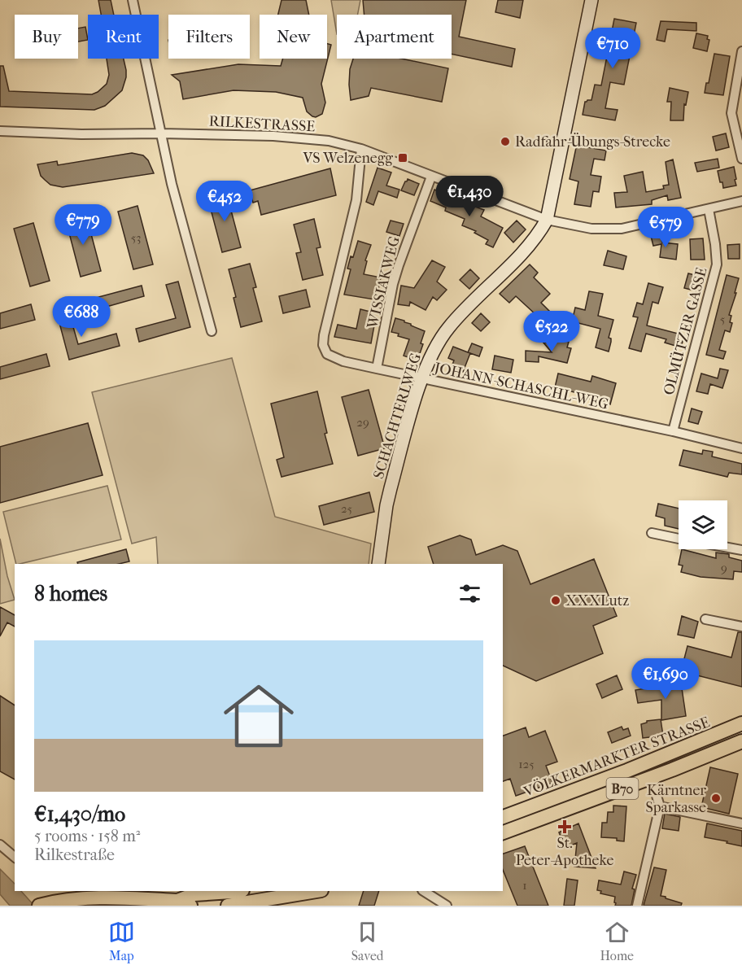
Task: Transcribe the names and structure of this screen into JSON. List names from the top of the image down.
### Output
{
  "streets": {
    "main road": ["VÖLKERMARKTER STRASSE", "B70"],
    "street": [
      "RILKESTRASSE",
      "WISSIAKWEG",
      "OLMÜTZER GASSE",
      "JOHANN-SCHASCHL-WEG",
      "SCHACHTERLWEG"
    ]
  },
  "crossings": [
    ["RILKESTRASSE", "WISSIAKWEG"],
    ["RILKESTRASSE", "OLMÜTZER GASSE"],
    ["RILKESTRASSE", "JOHANN-SCHASCHL-WEG"],
    ["RILKESTRASSE", "SCHACHTERLWEG"],
    ["WISSIAKWEG", "JOHANN-SCHASCHL-WEG"],
    ["OLMÜTZER GASSE", "JOHANN-SCHASCHL-WEG"],
    ["JOHANN-SCHASCHL-WEG", "SCHACHTERLWEG"]
  ],
  "places": {
    "other": ["Radfahr-Übungs-Strecke", "XXXLutz", "Kärntner Sparkasse"],
    "transit": ["VS Welzenegg"],
    "health": ["St. Peter-Apotheke"]
  },
  "house_numbers": [
    "53",
    "5",
    "29",
    "25",
    "9",
    "125",
    "1"
  ],
  "page": {
    "chip": [
      "Buy",
      "Rent",
      "Filters",
      "New",
      "Apartment"
    ],
    "price": [
      "€710",
      "€1,430",
      "€452",
      "€779",
      "€579",
      "€688",
      "€522",
      "€1,690"
    ],
    "heading": "8 homes",
    "list": [
      {
        "name": "€1,430/mo",
        "note": "5 rooms · 158 m² · Rilkestraße"
      }
    ],
    "tabs": ["Map", "Saved", "Home"]
  }
}
